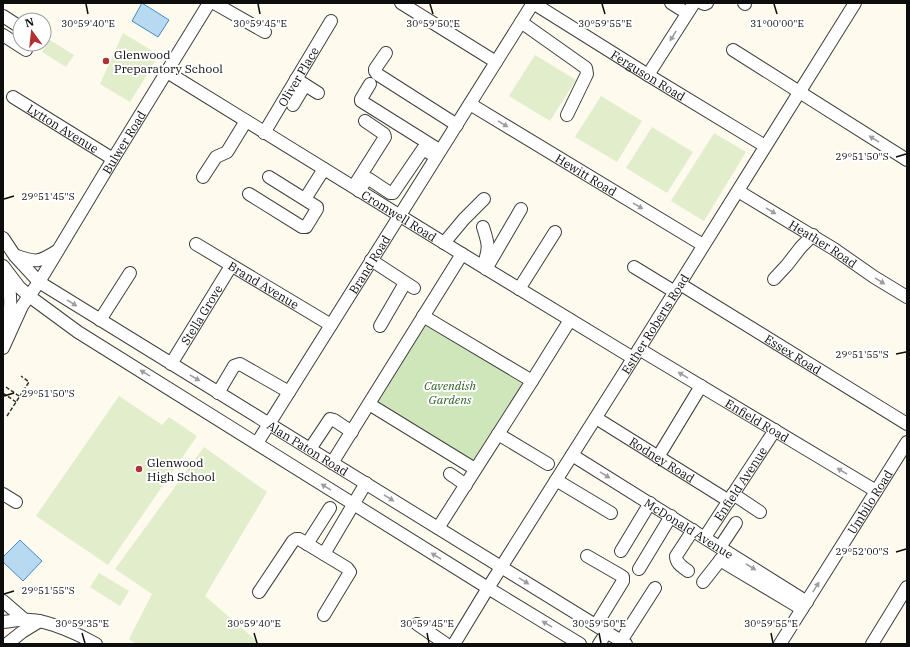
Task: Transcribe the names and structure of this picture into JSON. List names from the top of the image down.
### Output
{
  "streets": {
    "street": [
      "Ferguson Road",
      "Oliver Place",
      "Lytton Avenue",
      "Bulwer Road",
      "Hewitt Road",
      "Cromwell Road",
      "Heather Road",
      "Brand Road",
      "Brand Avenue",
      "Stella Grove",
      "Esther Roberts Road",
      "Essex Road",
      "Enfield Road",
      "Alan Paton Road",
      "Rodney Road",
      "Enfield Avenue",
      "Umbilo Road",
      "McDonald Avenue"
    ]
  },
  "crossings": [
    ["Ferguson Road", "Brand Road"],
    ["Ferguson Road", "Esther Roberts Road"],
    ["Oliver Place", "Cromwell Road"],
    ["Lytton Avenue", "Bulwer Road"],
    ["Bulwer Road", "Cromwell Road"],
    ["Bulwer Road", "Alan Paton Road"],
    ["Hewitt Road", "Brand Road"],
    ["Hewitt Road", "Esther Roberts Road"],
    ["Cromwell Road", "Brand Road"],
    ["Cromwell Road", "Esther Roberts Road"],
    ["Cromwell Road", "Enfield Road"],
    ["Heather Road", "Esther Roberts Road"],
    ["Brand Road", "Brand Avenue"],
    ["Brand Road", "Alan Paton Road"],
    ["Brand Avenue", "Stella Grove"],
    ["Stella Grove", "Alan Paton Road"],
    ["Esther Roberts Road", "Essex Road"],
    ["Esther Roberts Road", "Enfield Road"],
    ["Esther Roberts Road", "Alan Paton Road"],
    ["Esther Roberts Road", "Rodney Road"],
    ["Esther Roberts Road", "McDonald Avenue"],
    ["Enfield Road", "Enfield Avenue"],
    ["Enfield Road", "Umbilo Road"],
    ["Rodney Road", "Enfield Avenue"],
    ["Enfield Avenue", "McDonald Avenue"],
    ["Umbilo Road", "McDonald Avenue"]
  ],
  "one_way": ["Hewitt Road", "Heather Road", "Enfield Road"],
  "parks": ["Cavendish Gardens"],
  "places": ["Glenwood Preparatory School", "Glenwood High School"],
  "north": "top",
  "coordinates": [
    "30°59'40\"E",
    "30°59'45\"E",
    "30°59'50\"E",
    "30°59'55\"E",
    "31°00'00\"E",
    "29°51'50\"S",
    "29°51'45\"S",
    "29°51'55\"S",
    "29°52'00\"S",
    "30°59'35\"E"
  ]
}
